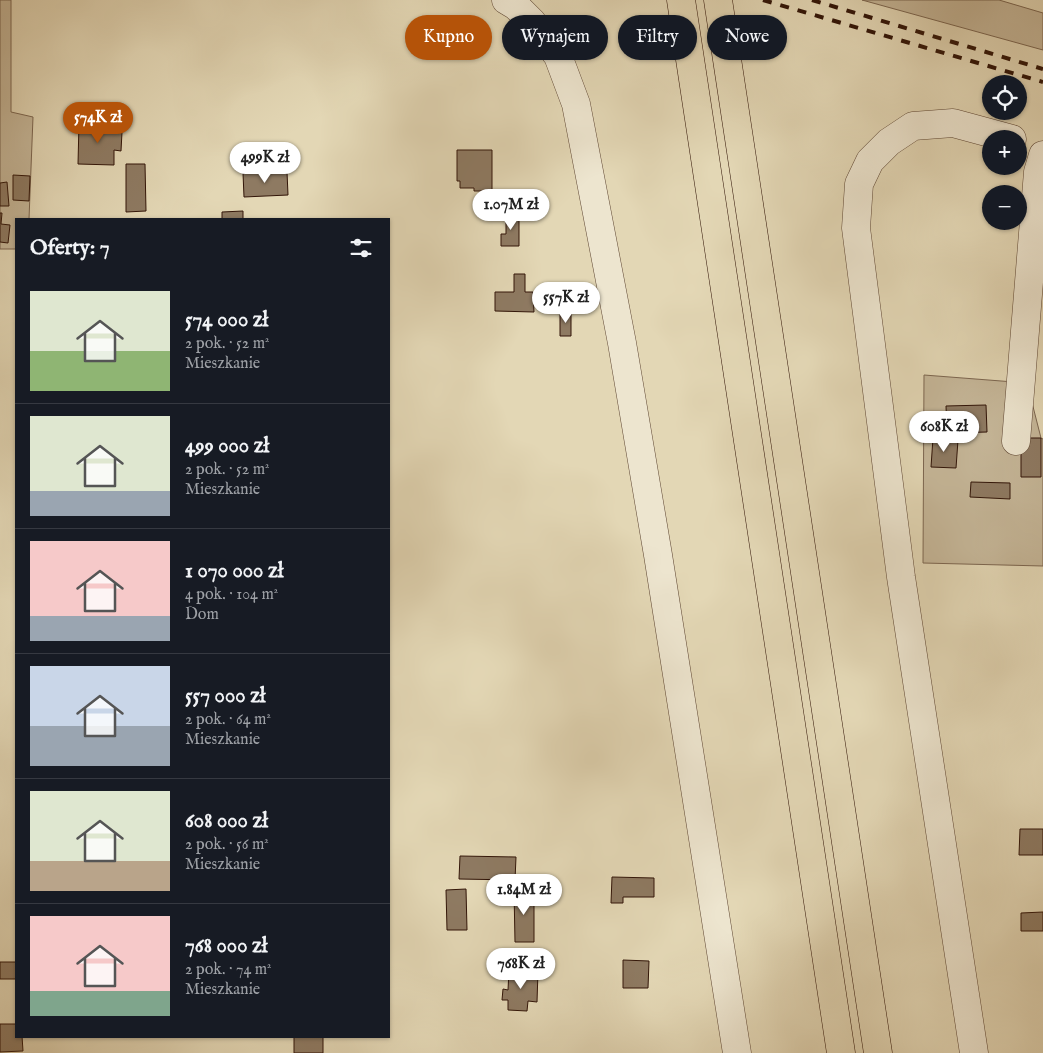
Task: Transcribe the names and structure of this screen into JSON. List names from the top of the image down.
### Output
{
  "page": {
    "chip": [
      "Kupno",
      "Wynajem",
      "Filtry",
      "Nowe"
    ],
    "map_buttons": ["+", "−"],
    "price": [
      "574K zł",
      "499K zł",
      "1.07M zł",
      "557K zł",
      "608K zł",
      "1.84M zł",
      "768K zł"
    ],
    "heading": "Oferty: 7",
    "list": [
      {
        "name": "574 000 zł",
        "note": "2 pok. · 52 m² · Mieszkanie"
      },
      {
        "name": "499 000 zł",
        "note": "2 pok. · 52 m² · Mieszkanie"
      },
      {
        "name": "1 070 000 zł",
        "note": "4 pok. · 104 m² · Dom"
      },
      {
        "name": "557 000 zł",
        "note": "2 pok. · 64 m² · Mieszkanie"
      },
      {
        "name": "608 000 zł",
        "note": "2 pok. · 56 m² · Mieszkanie"
      },
      {
        "name": "768 000 zł",
        "note": "2 pok. · 74 m² · Mieszkanie"
      }
    ]
  }
}
